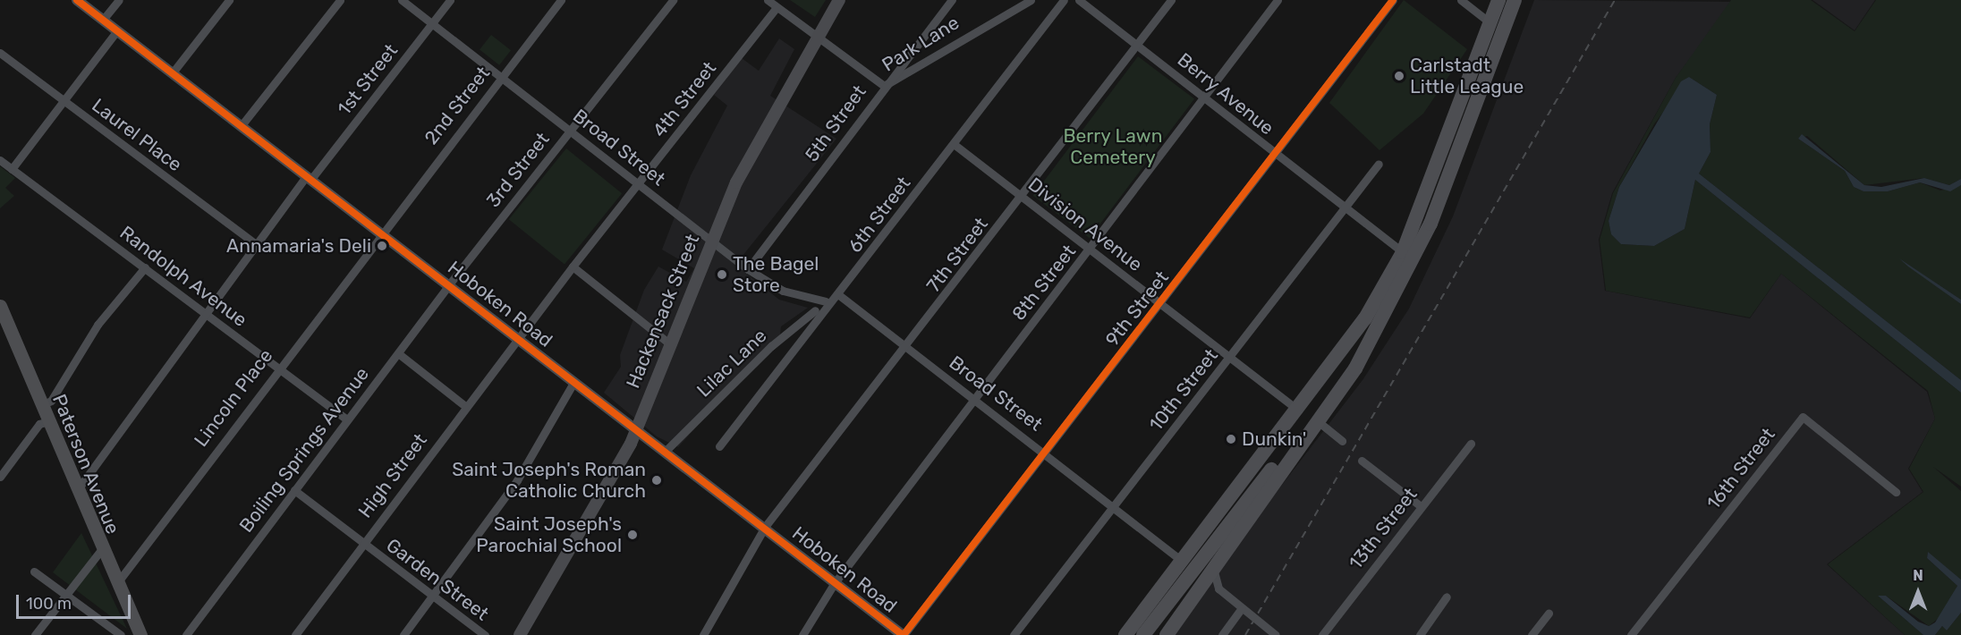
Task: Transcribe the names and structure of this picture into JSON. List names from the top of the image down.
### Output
{
  "streets": {
    "main road": ["Hackensack Street", "Paterson Avenue"],
    "street": [
      "Park Lane",
      "1st Street",
      "Berry Avenue",
      "4th Street",
      "2nd Street",
      "5th Street",
      "Laurel Place",
      "Broad Street",
      "3rd Street",
      "6th Street",
      "Division Avenue",
      "7th Street",
      "Randolph Avenue",
      "8th Street",
      "Hoboken Road",
      "9th Street",
      "Lilac Lane",
      "10th Street",
      "Lincoln Place",
      "Boiling Springs Avenue",
      "16th Street",
      "High Street",
      "13th Street",
      "Garden Street"
    ]
  },
  "crossings": [
    ["Park Lane", "5th Street"],
    ["1st Street", "Laurel Place"],
    ["1st Street", "Broad Street"],
    ["1st Street", "Randolph Avenue"],
    ["1st Street", "Hoboken Road"],
    ["1st Street", "Paterson Avenue"],
    ["Berry Avenue", "7th Street"],
    ["Berry Avenue", "8th Street"],
    ["Berry Avenue", "9th Street"],
    ["Berry Avenue", "10th Street"],
    ["4th Street", "Broad Street"],
    ["4th Street", "Hoboken Road"],
    ["4th Street", "High Street"],
    ["2nd Street", "Broad Street"],
    ["2nd Street", "Hoboken Road"],
    ["2nd Street", "Lincoln Place"],
    ["5th Street", "Broad Street"],
    ["Broad Street", "3rd Street"],
    ["Broad Street", "6th Street"],
    ["Broad Street", "7th Street"],
    ["Broad Street", "8th Street"],
    ["Broad Street", "9th Street"],
    ["Broad Street", "Hackensack Street"],
    ["Broad Street", "Lilac Lane"],
    ["Broad Street", "10th Street"],
    ["3rd Street", "Hoboken Road"],
    ["3rd Street", "Boiling Springs Avenue"],
    ["6th Street", "Division Avenue"],
    ["6th Street", "Lilac Lane"],
    ["Division Avenue", "7th Street"],
    ["Division Avenue", "8th Street"],
    ["Division Avenue", "9th Street"],
    ["Division Avenue", "10th Street"],
    ["7th Street", "Hoboken Road"],
    ["Randolph Avenue", "Lincoln Place"],
    ["Randolph Avenue", "Boiling Springs Avenue"],
    ["8th Street", "Hoboken Road"],
    ["Hoboken Road", "9th Street"],
    ["Hoboken Road", "Hackensack Street"],
    ["Hoboken Road", "Lilac Lane"],
    ["Hoboken Road", "Lincoln Place"],
    ["Hoboken Road", "Boiling Springs Avenue"],
    ["Hoboken Road", "High Street"],
    ["Lincoln Place", "Paterson Avenue"],
    ["Boiling Springs Avenue", "Garden Street"],
    ["High Street", "Garden Street"]
  ],
  "parks": ["Berry Lawn Cemetery"],
  "places": [
    "Carlstadt Little League",
    "Annamaria's Deli",
    "The Bagel Store",
    "Dunkin'",
    "Saint Joseph's Roman Catholic Church",
    "Saint Joseph's Parochial School"
  ],
  "scale_bar": "100 m",
  "north": "top"
}
